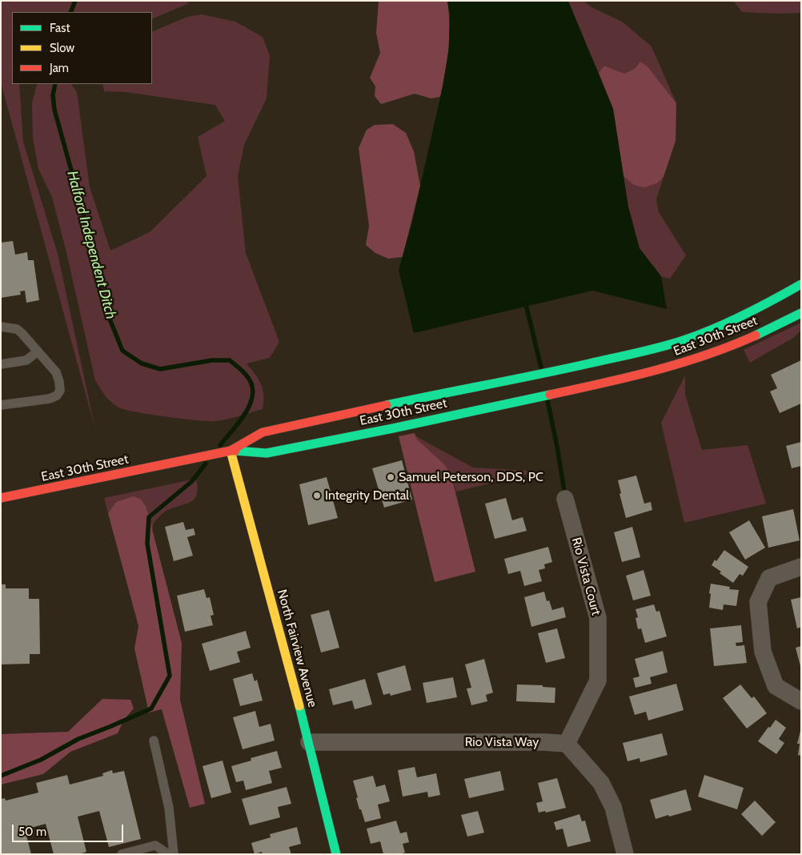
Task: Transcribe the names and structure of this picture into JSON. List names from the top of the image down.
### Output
{
  "streets": {
    "main road": ["East 30th Street", "North Fairview Avenue"],
    "street": ["Rio Vista Court", "Rio Vista Way"]
  },
  "crossings": [
    ["East 30th Street", "North Fairview Avenue"],
    ["Rio Vista Court", "Rio Vista Way"],
    ["North Fairview Avenue", "Rio Vista Way"]
  ],
  "water": ["Halford Independent Ditch"],
  "places": ["Samuel Peterson, DDS, PC", "Integrity Dental"],
  "legend": ["Fast", "Slow", "Jam"],
  "scale_bar": "50 m"
}
